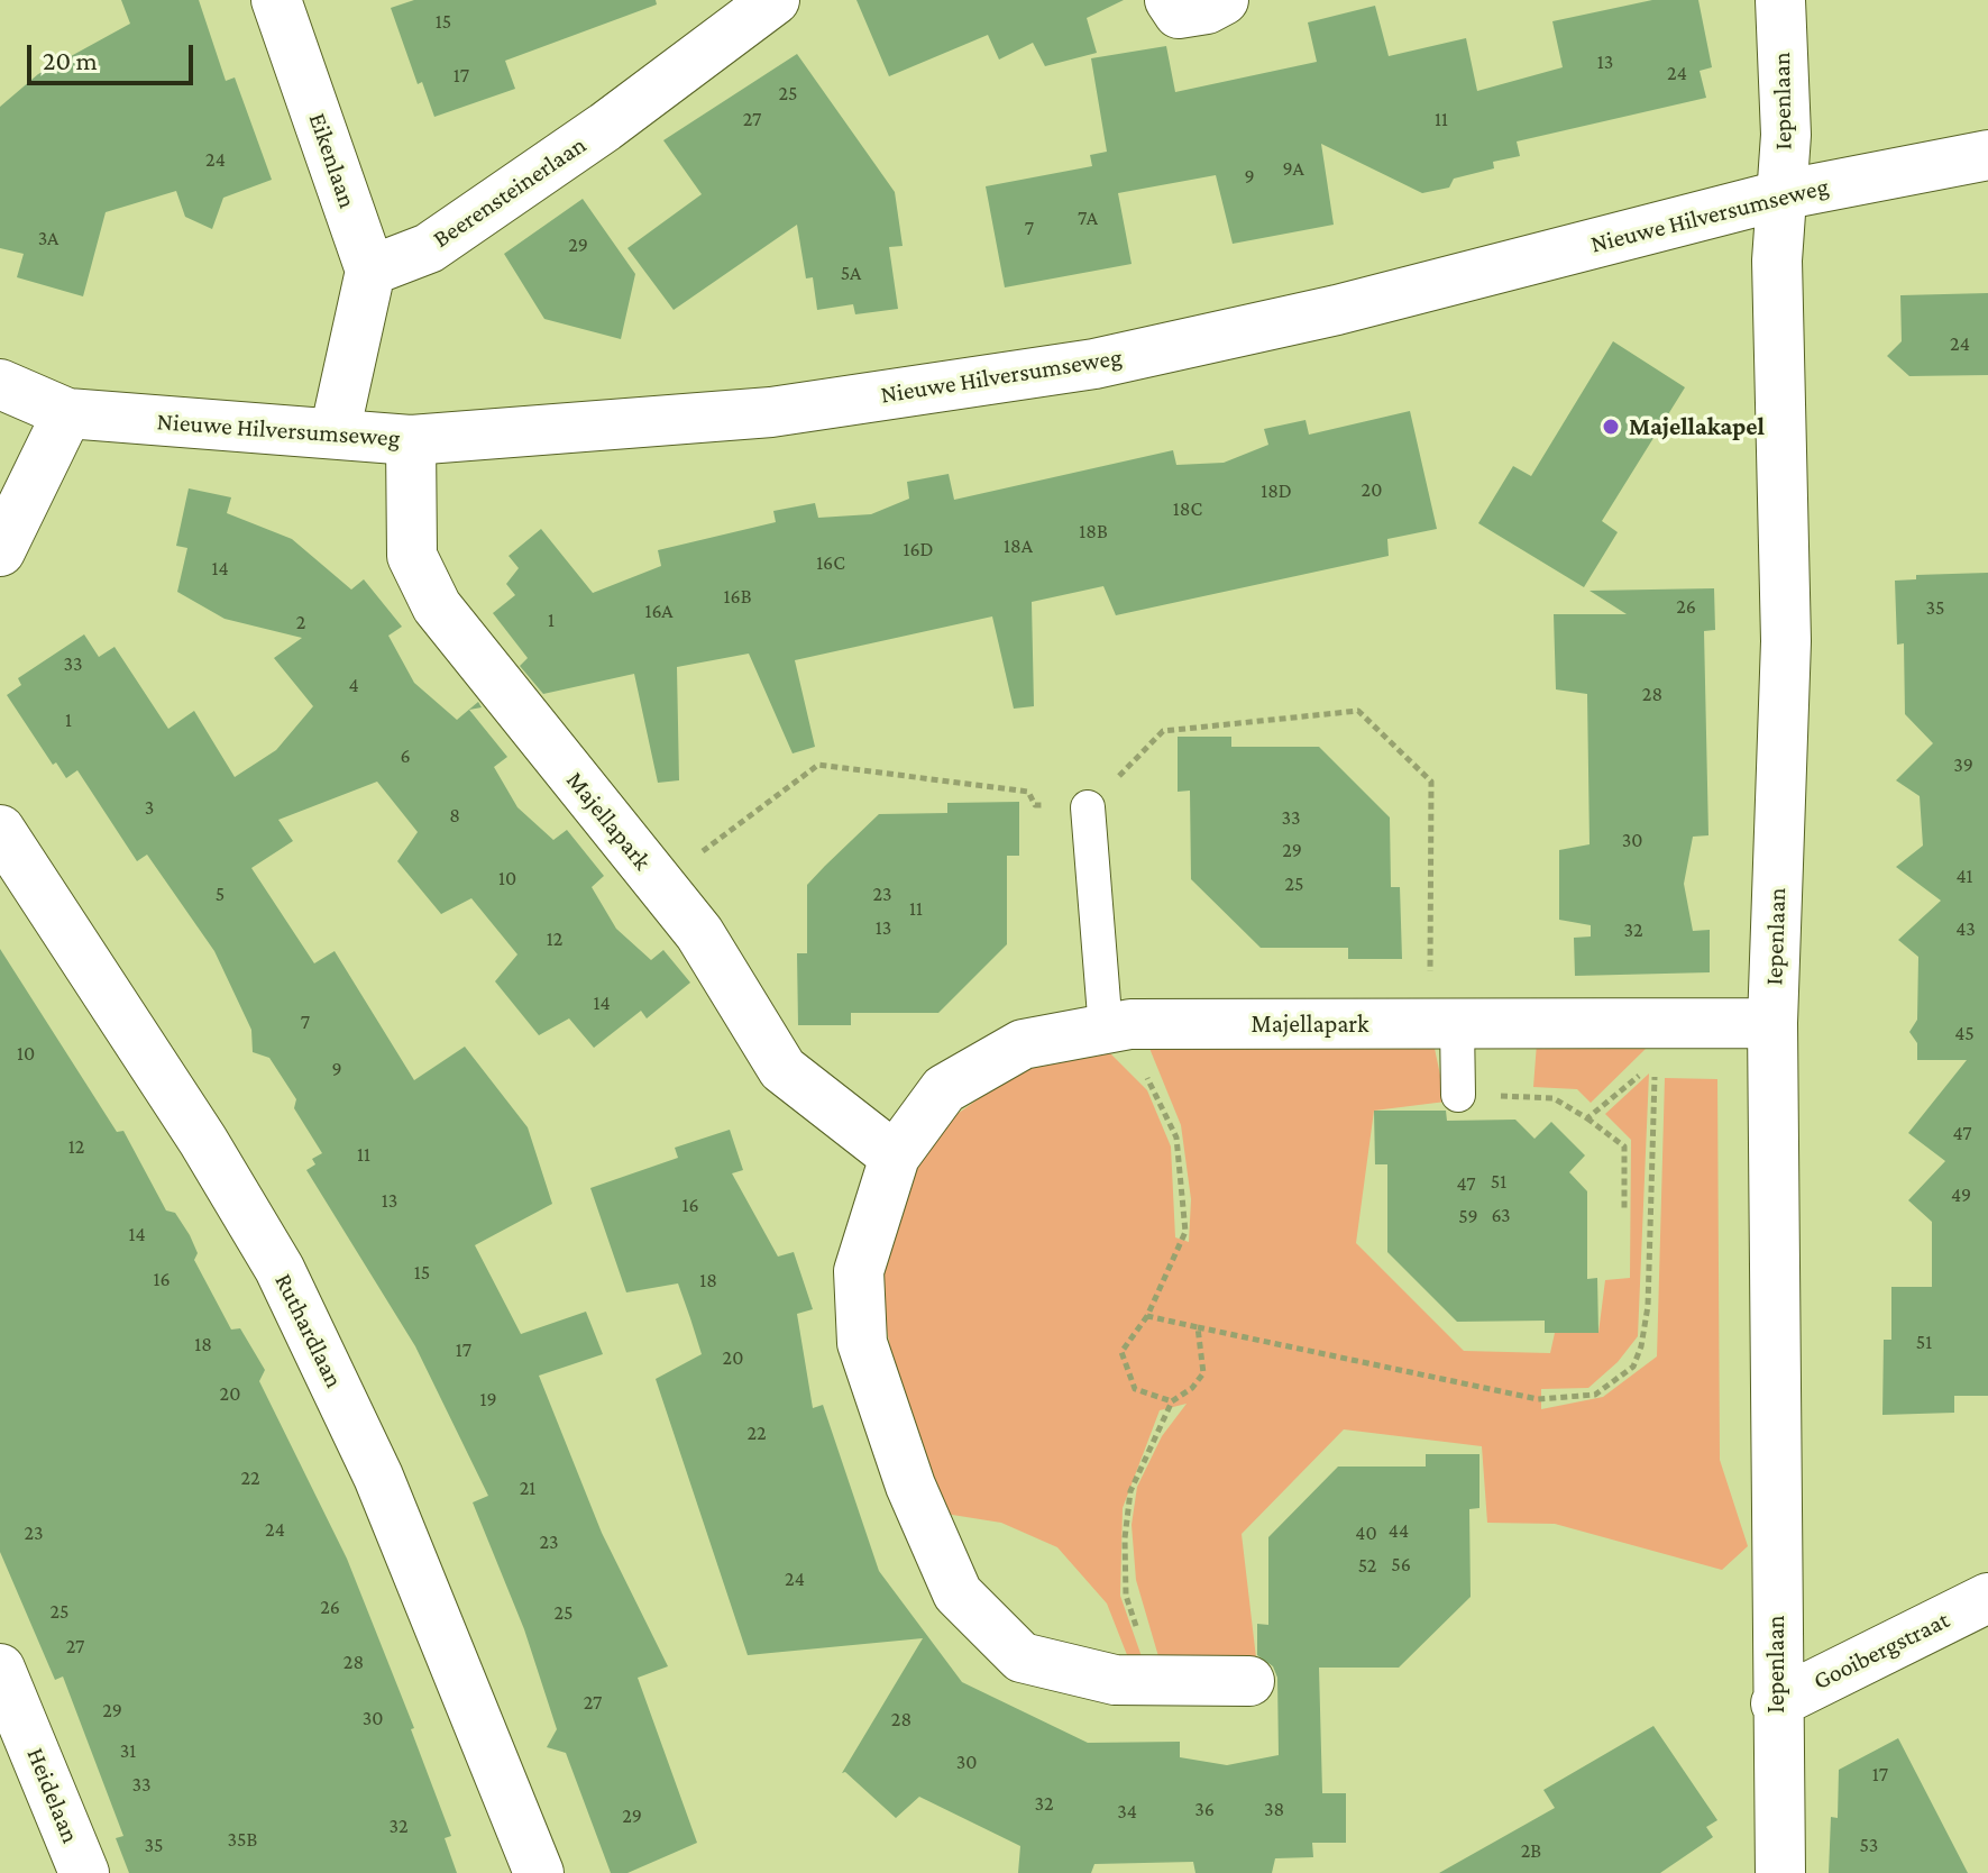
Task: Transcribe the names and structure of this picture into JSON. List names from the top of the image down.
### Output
{
  "streets": {
    "street": [
      "Iepenlaan",
      "Eikenlaan",
      "Beerensteinerlaan",
      "Nieuwe Hilversumseweg",
      "Majellapark",
      "Ruthardlaan",
      "Gooibergstraat",
      "Heidelaan"
    ]
  },
  "crossings": [
    ["Iepenlaan", "Nieuwe Hilversumseweg"],
    ["Iepenlaan", "Majellapark"],
    ["Iepenlaan", "Gooibergstraat"],
    ["Eikenlaan", "Beerensteinerlaan"],
    ["Nieuwe Hilversumseweg", "Majellapark"]
  ],
  "places": ["Majellakapel"],
  "house_numbers": [
    "15",
    "13",
    "24",
    "17",
    "25",
    "27",
    "11",
    "24",
    "9A",
    "9",
    "7A",
    "7",
    "3A",
    "29",
    "5A",
    "24",
    "20",
    "18D",
    "18C",
    "18B",
    "18A",
    "16D",
    "16C",
    "14",
    "16B",
    "26",
    "35",
    "16A",
    "1",
    "2",
    "33",
    "4",
    "28",
    "1",
    "6",
    "39",
    "3",
    "8",
    "33",
    "30",
    "29",
    "41",
    "10",
    "25",
    "5",
    "23",
    "11",
    "13",
    "43",
    "32",
    "12",
    "14",
    "7",
    "45",
    "10",
    "9",
    "47",
    "12",
    "11",
    "51",
    "47",
    "49",
    "13",
    "16",
    "63",
    "59",
    "14",
    "15",
    "16",
    "18",
    "51",
    "18",
    "17",
    "20",
    "20",
    "19",
    "22",
    "22",
    "21",
    "24",
    "44",
    "23",
    "40",
    "23",
    "56",
    "52",
    "24",
    "26",
    "25",
    "25",
    "27",
    "28",
    "27",
    "29",
    "30",
    "28",
    "31",
    "30",
    "17",
    "33",
    "32",
    "36",
    "38",
    "34",
    "29",
    "32",
    "35B",
    "35",
    "53",
    "2B"
  ],
  "scale_bar": "20 m"
}
